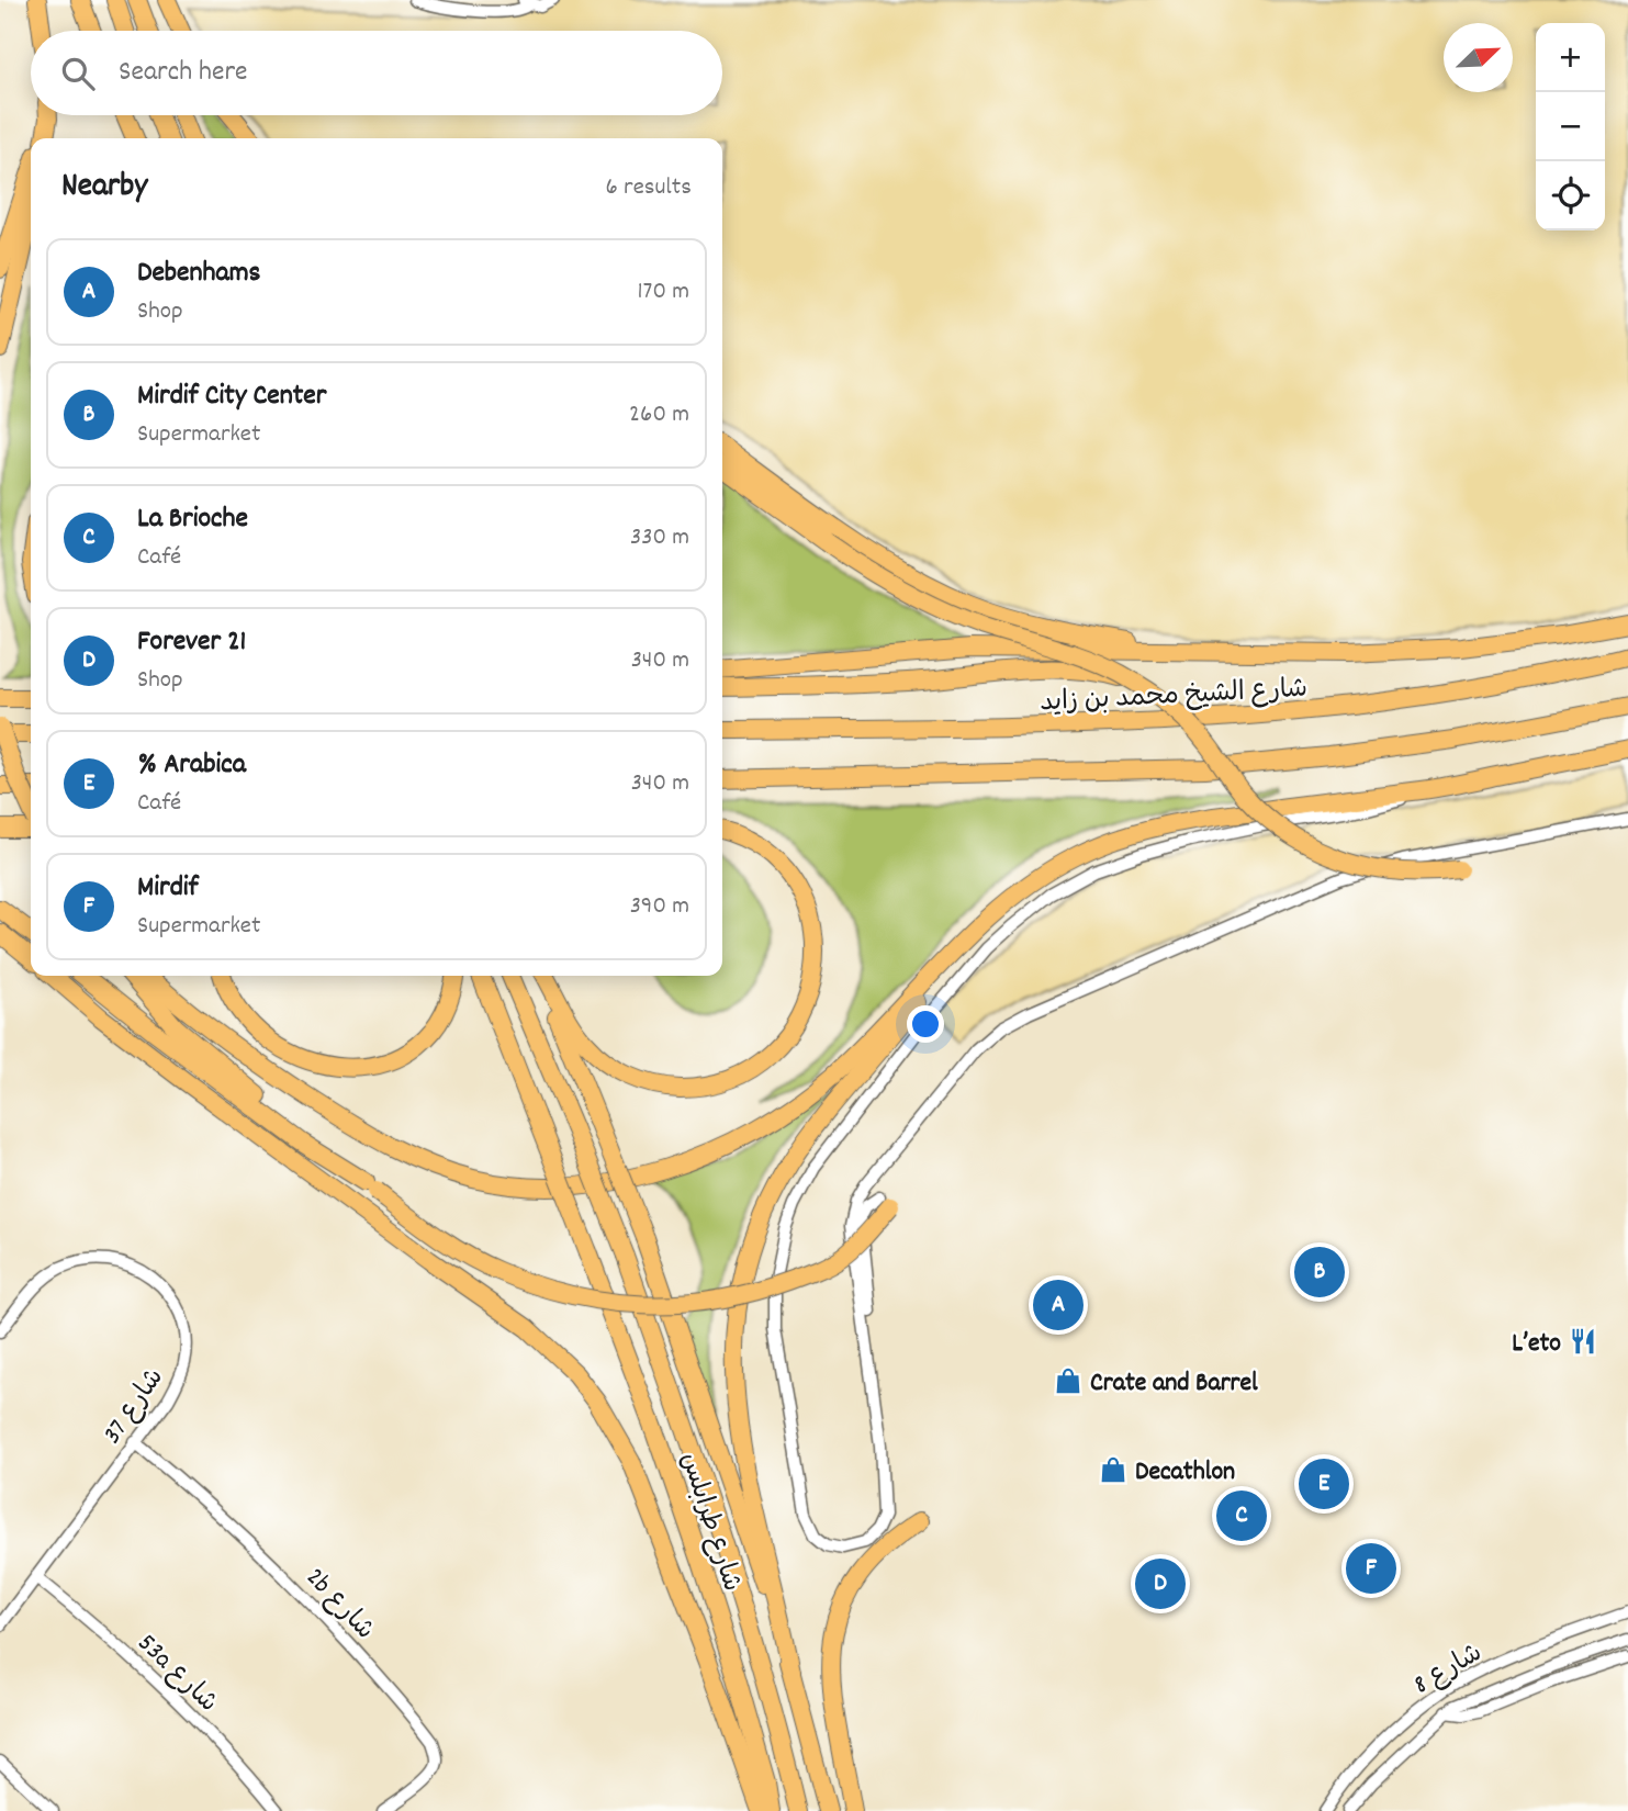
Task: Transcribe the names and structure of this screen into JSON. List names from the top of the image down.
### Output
{
  "streets": {
    "highway": ["شارع الشيخ محمد بن زايد", "شارع طرابلس"],
    "street": [
      "شارع 37",
      "2b شارع",
      "شارع 8",
      "53a شارع"
    ]
  },
  "crossings": [
    ["شارع 37", "2b شارع"],
    ["شارع 37", "53a شارع"]
  ],
  "places": {
    "restaurant": ["L’eto"],
    "shop": ["Crate and Barrel", "Decathlon"]
  },
  "north": "top right",
  "page": {
    "map_buttons": ["+", "−"],
    "search": "Search here",
    "heading": ["Nearby", "6 results"],
    "list": [
      {
        "mark": "A",
        "name": "Debenhams",
        "note": "Shop",
        "value": "170 m"
      },
      {
        "mark": "B",
        "name": "Mirdif City Center",
        "note": "Supermarket",
        "value": "260 m"
      },
      {
        "mark": "C",
        "name": "La Brioche",
        "note": "Café",
        "value": "330 m"
      },
      {
        "mark": "D",
        "name": "Forever 21",
        "note": "Shop",
        "value": "340 m"
      },
      {
        "mark": "E",
        "name": "% Arabica",
        "note": "Café",
        "value": "340 m"
      },
      {
        "mark": "F",
        "name": "Mirdif",
        "note": "Supermarket",
        "value": "390 m"
      }
    ],
    "pins": [
      "B",
      "A",
      "E",
      "C",
      "F",
      "D"
    ]
  }
}
